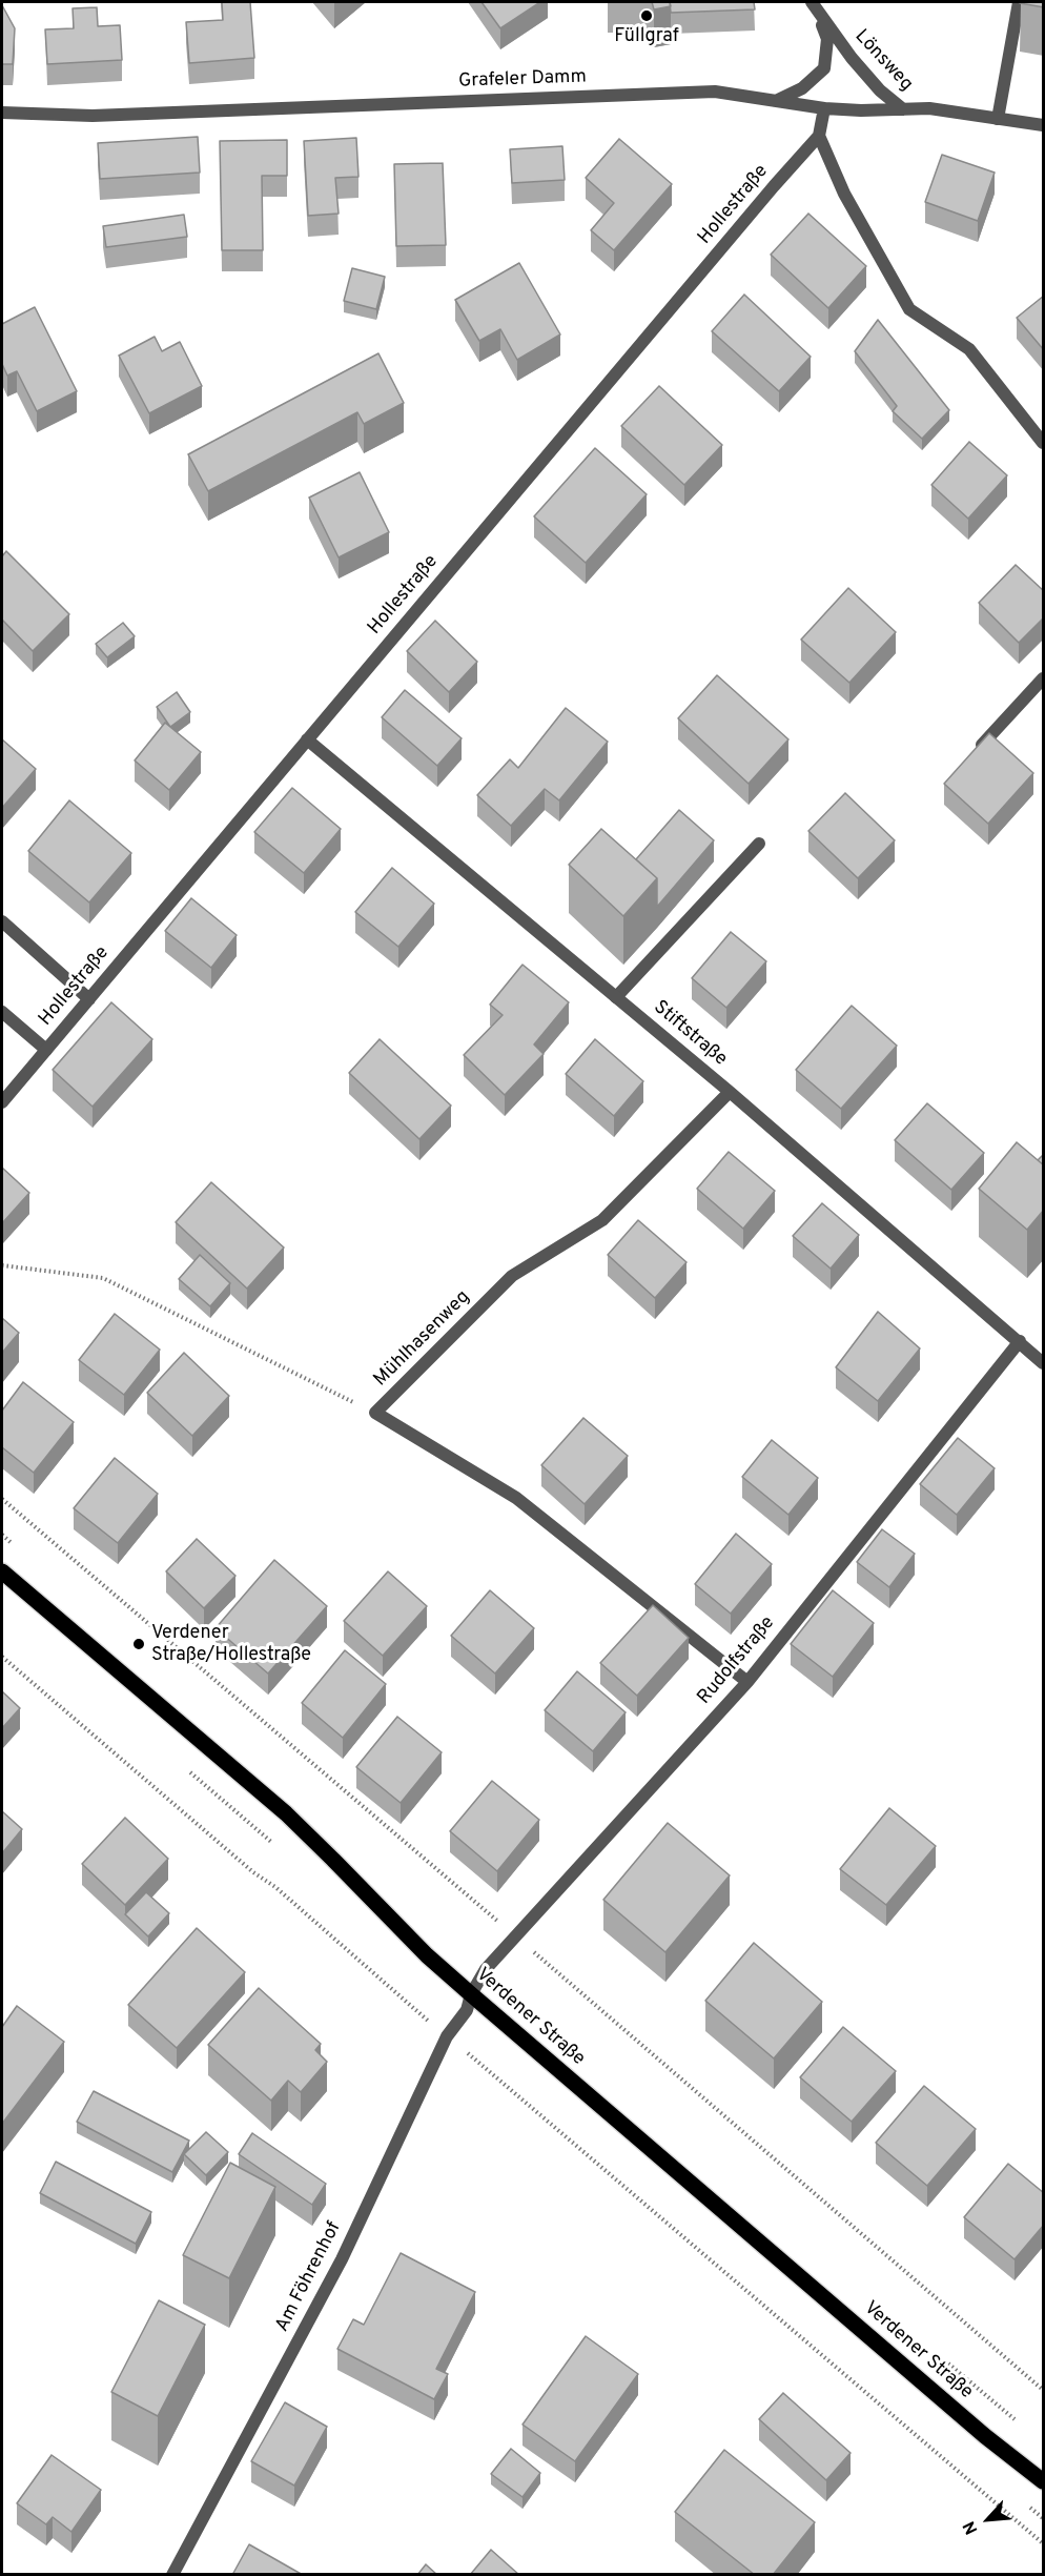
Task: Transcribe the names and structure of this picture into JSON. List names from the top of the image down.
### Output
{
  "streets": {
    "main road": ["Verdener Straße"],
    "street": [
      "Lönsweg",
      "Grafeler Damm",
      "Hollestraße",
      "Stiftstraße",
      "Mühlhasenweg",
      "Rudolfstraße",
      "Am Föhrenhof"
    ]
  },
  "crossings": [
    ["Lönsweg", "Grafeler Damm"],
    ["Hollestraße", "Stiftstraße"],
    ["Stiftstraße", "Mühlhasenweg"],
    ["Stiftstraße", "Rudolfstraße"],
    ["Mühlhasenweg", "Rudolfstraße"],
    ["Rudolfstraße", "Verdener Straße"],
    ["Rudolfstraße", "Am Föhrenhof"],
    ["Verdener Straße", "Am Föhrenhof"]
  ],
  "places": ["Füllgraf", "Verdener Straße/Hollestraße"],
  "north": "bottom left"
}
